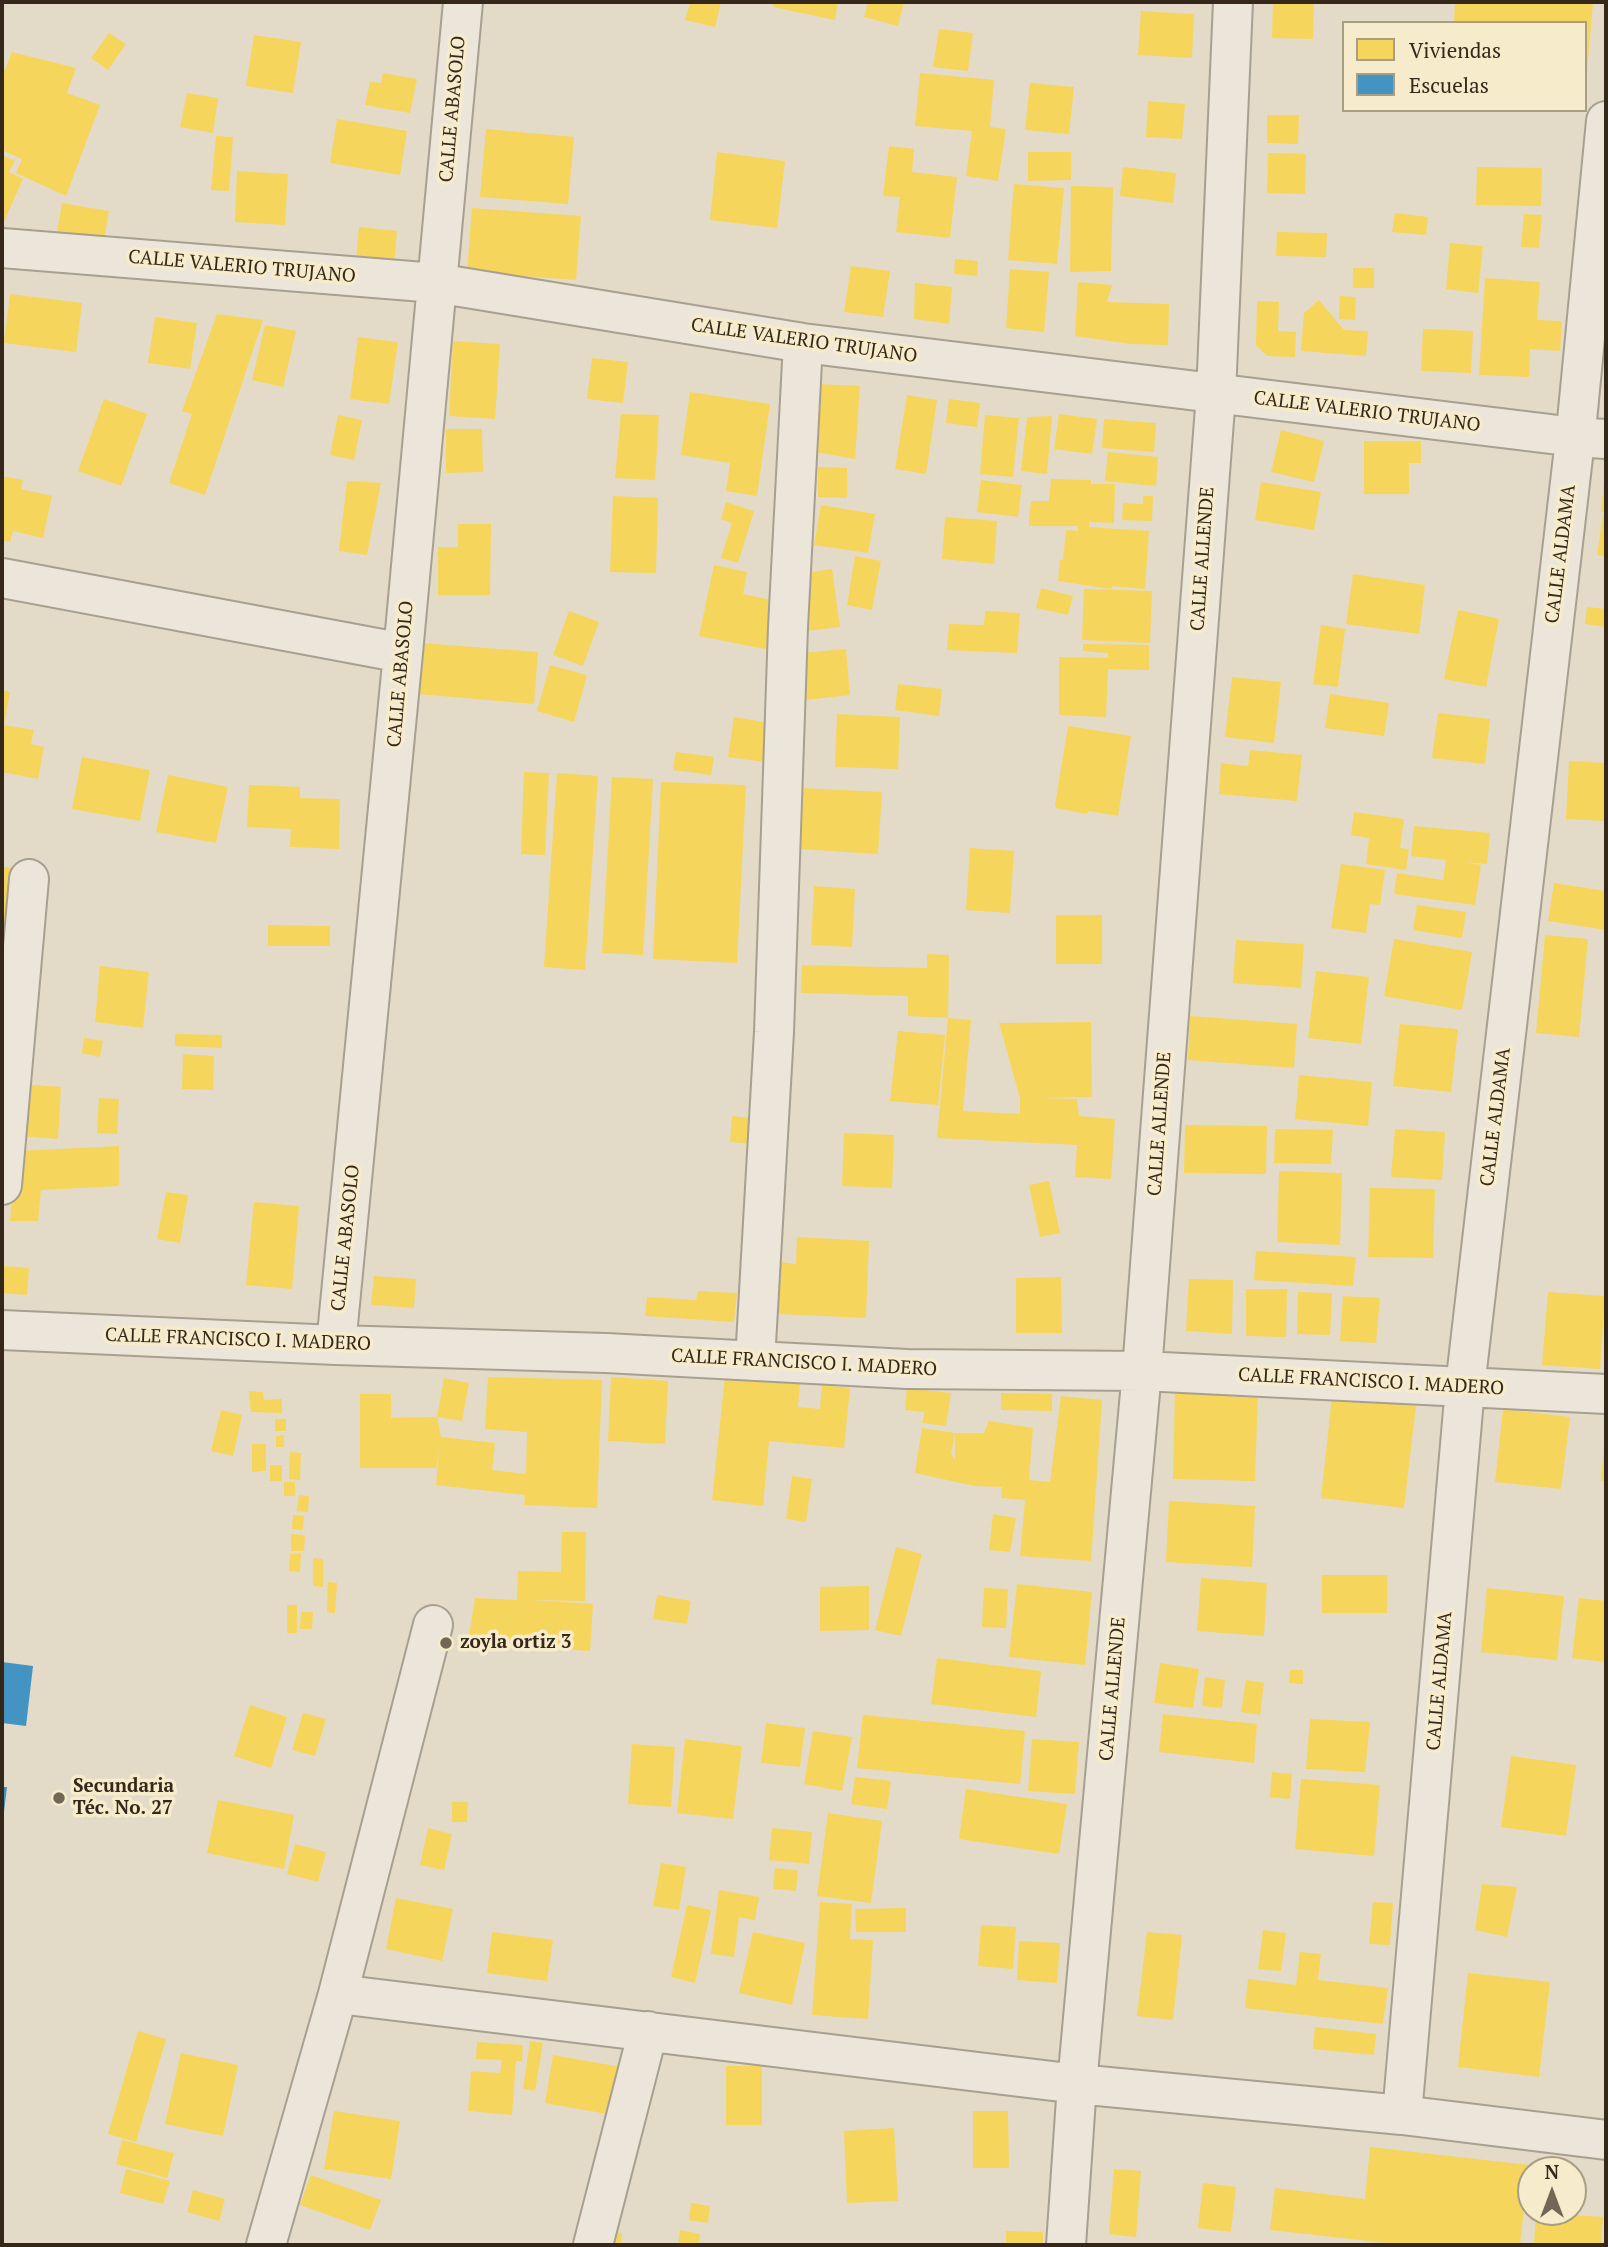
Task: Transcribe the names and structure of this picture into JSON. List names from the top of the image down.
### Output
{
  "streets": {
    "street": [
      "CALLE ABASOLO",
      "CALLE VALERIO TRUJANO",
      "CALLE ALDAMA",
      "CALLE ALLENDE",
      "CALLE FRANCISCO I. MADERO"
    ]
  },
  "crossings": [
    ["CALLE ABASOLO", "CALLE VALERIO TRUJANO"],
    ["CALLE ABASOLO", "CALLE FRANCISCO I. MADERO"],
    ["CALLE VALERIO TRUJANO", "CALLE ALDAMA"],
    ["CALLE VALERIO TRUJANO", "CALLE ALLENDE"],
    ["CALLE ALDAMA", "CALLE FRANCISCO I. MADERO"],
    ["CALLE ALLENDE", "CALLE FRANCISCO I. MADERO"]
  ],
  "places": ["zoyla ortiz 3", "Secundaria Téc. No. 27"],
  "legend": ["Viviendas", "Escuelas"],
  "north": "top"
}
